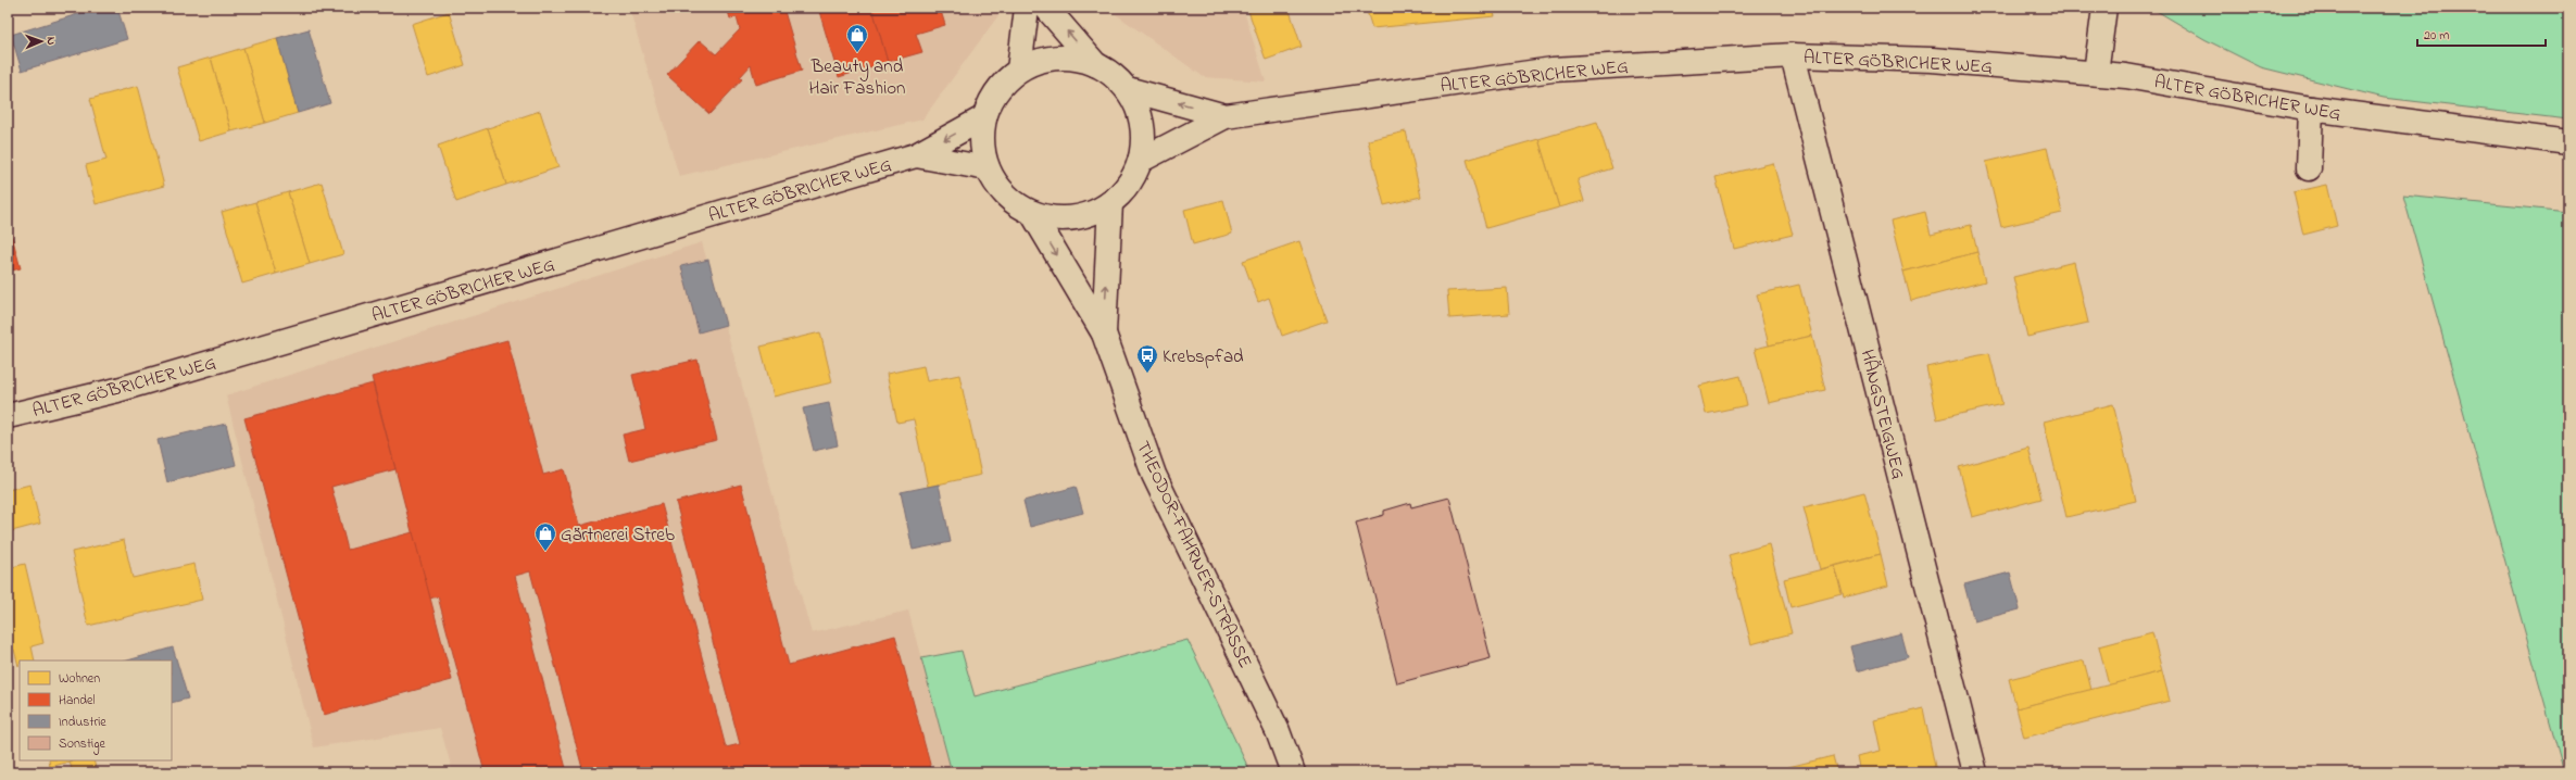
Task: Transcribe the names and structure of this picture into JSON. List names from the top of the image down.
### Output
{
  "streets": {
    "street": ["ALTER GÖBRICHER WEG", "HÄNGSTEIGWEG", "THEODOR-FAHRNER-STRASSE"]
  },
  "crossings": [
    ["ALTER GÖBRICHER WEG", "HÄNGSTEIGWEG"]
  ],
  "places": {
    "shop": ["Beauty and Hair Fashion", "Gärtnerei Streb"],
    "bus stop": ["Krebspfad"]
  },
  "legend": [
    "Wohnen",
    "Handel",
    "Industrie",
    "Sonstige"
  ],
  "scale_bar": "20 m",
  "north": "right"
}
